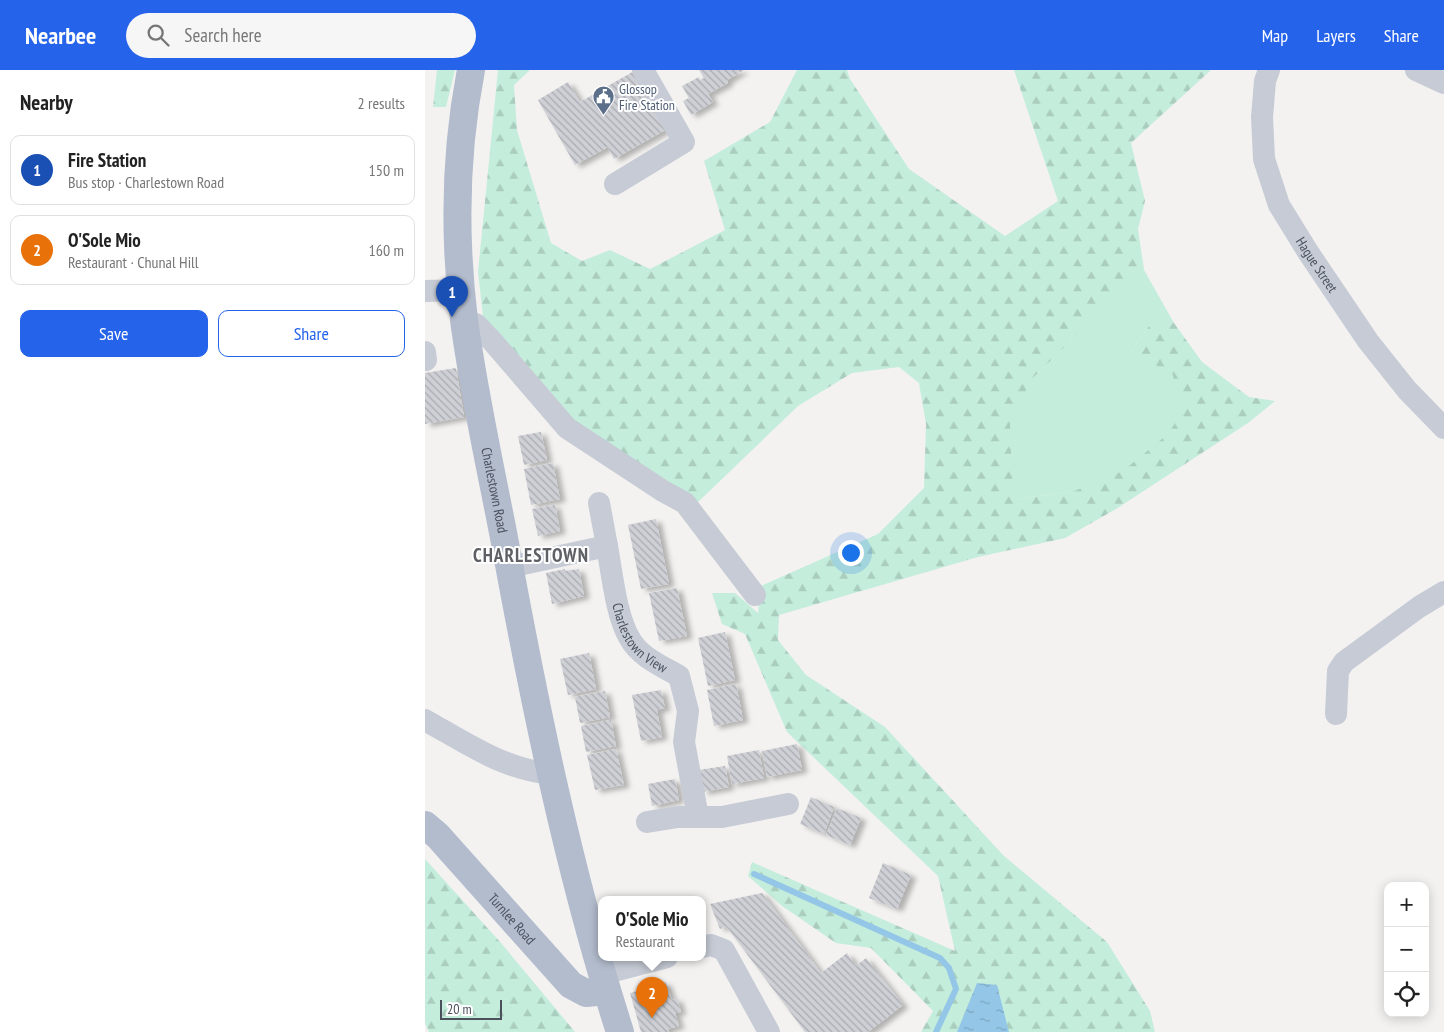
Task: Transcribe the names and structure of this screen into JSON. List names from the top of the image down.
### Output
{
  "streets": {
    "main road": ["Charlestown Road", "Turnlee Road"],
    "street": ["Hague Street", "Charlestown View"]
  },
  "crossings": [
    ["Charlestown Road", "Turnlee Road"]
  ],
  "districts": ["CHARLESTOWN"],
  "places": {
    "public building": ["Glossop Fire Station"]
  },
  "scale_bar": "20 m",
  "page": {
    "header": "Nearbee",
    "search": "Search here",
    "nav": ["Map", "Layers", "Share"],
    "heading": ["Nearby", "2 results"],
    "list": [
      {
        "mark": "1",
        "name": "Fire Station",
        "note": "Bus stop · Charlestown Road",
        "value": "150 m"
      },
      {
        "mark": "2",
        "name": "O'Sole Mio",
        "note": "Restaurant · Chunal Hill",
        "value": "160 m"
      }
    ],
    "pins": ["1", "2"],
    "buttons": ["Save", "Share"],
    "map_buttons": ["+", "−"],
    "popup": ["O'Sole Mio", "Restaurant"],
    "scale": "20 m"
  }
}
